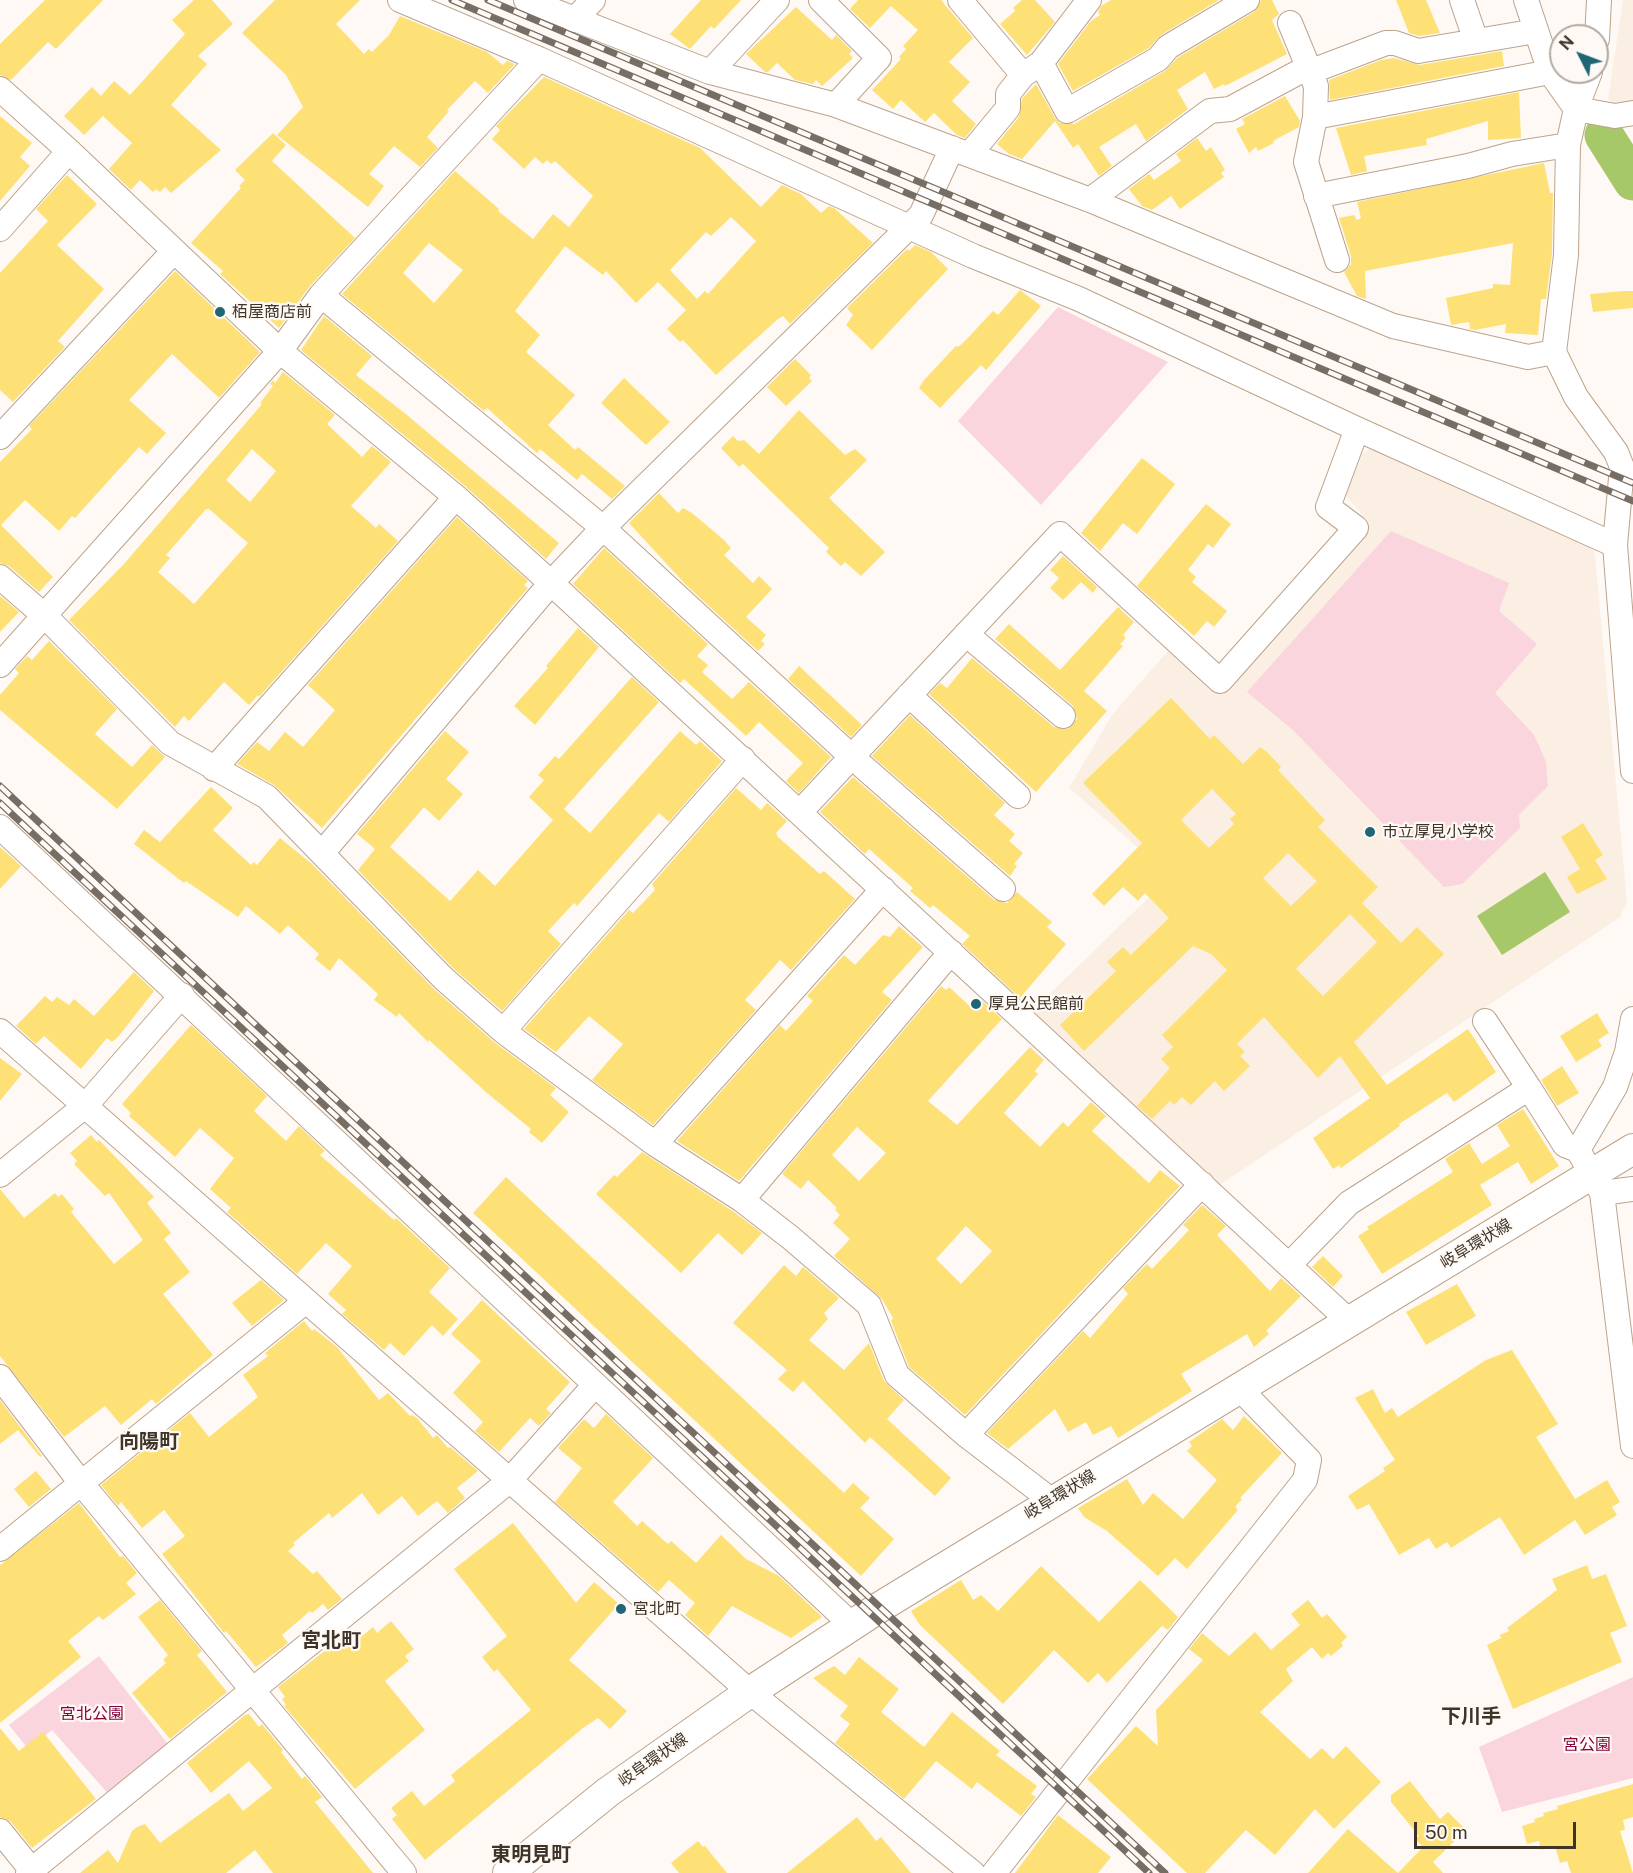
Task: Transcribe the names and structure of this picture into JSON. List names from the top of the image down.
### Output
{
  "streets": {
    "main road": ["岐阜環状線"]
  },
  "districts": [
    "向陽町",
    "宮北町",
    "下川手",
    "東明見町"
  ],
  "parks": ["宮北公園", "宮公園"],
  "places": [
    "栢屋商店前",
    "市立厚見小学校",
    "厚見公民館前",
    "宮北町"
  ],
  "scale_bar": "50 m",
  "north": "top left"
}
